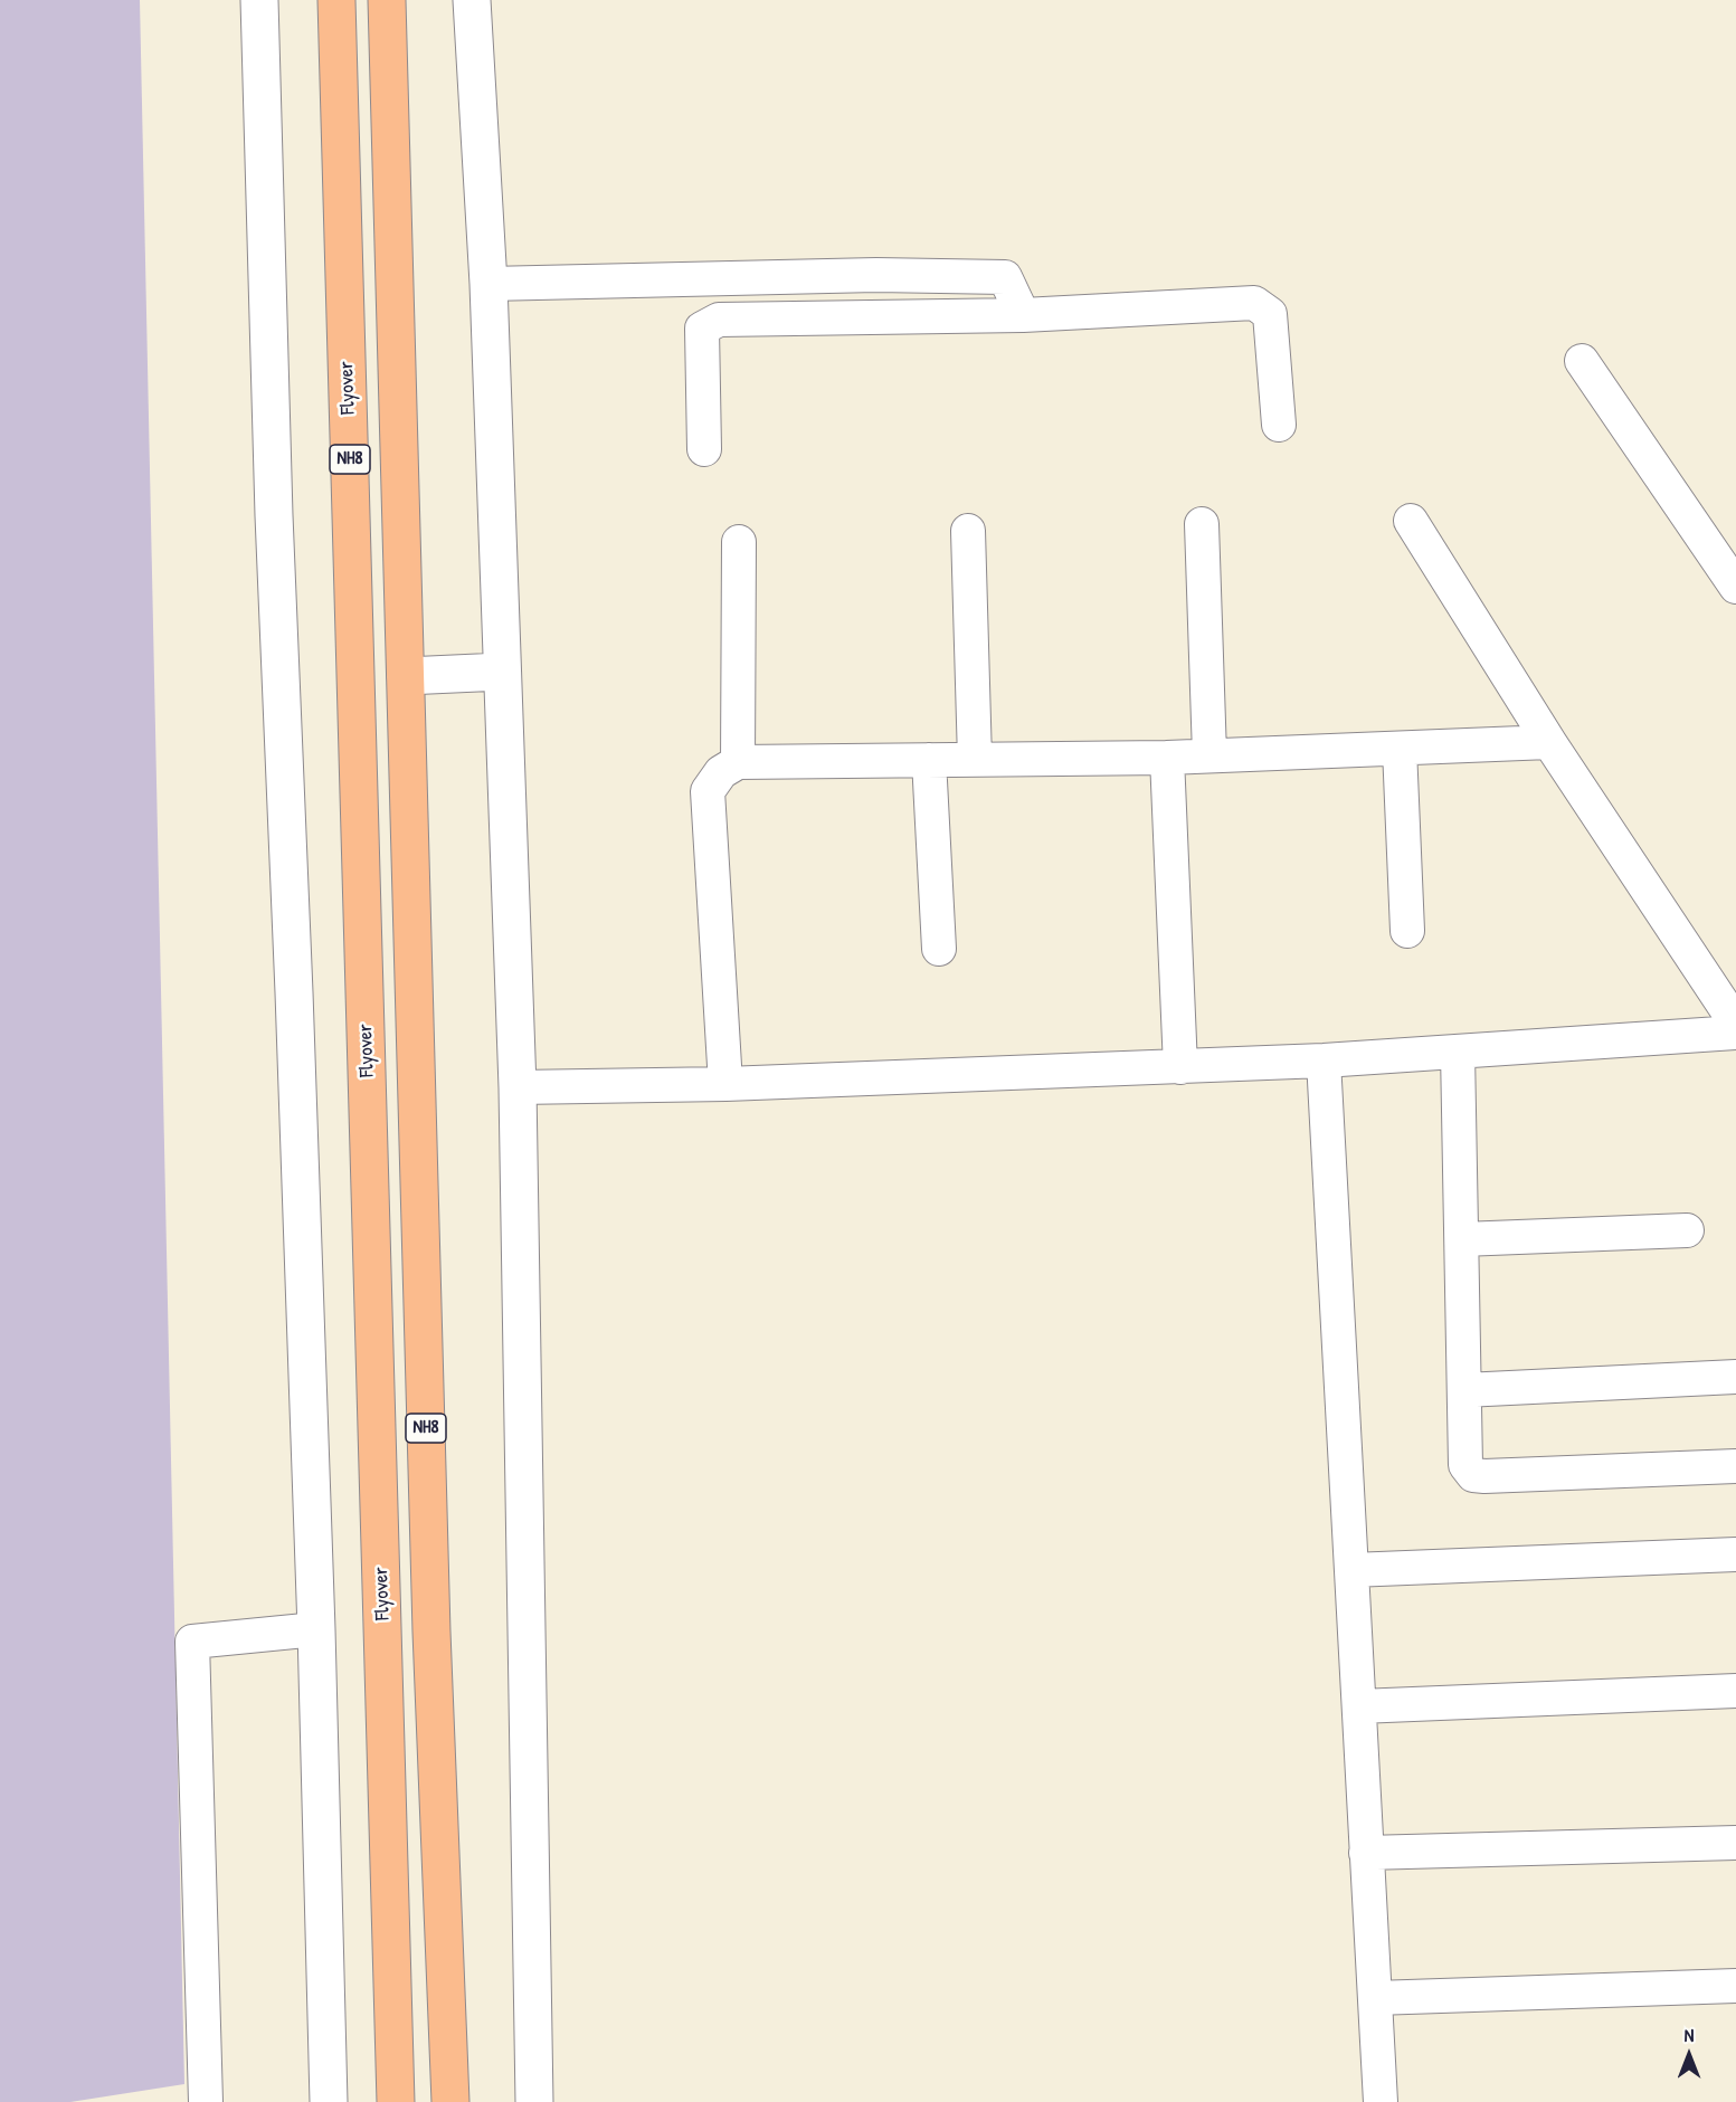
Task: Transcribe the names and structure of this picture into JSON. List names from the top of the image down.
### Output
{
  "streets": {
    "main road": ["Flyover", "NH8"]
  },
  "north": "top"
}
